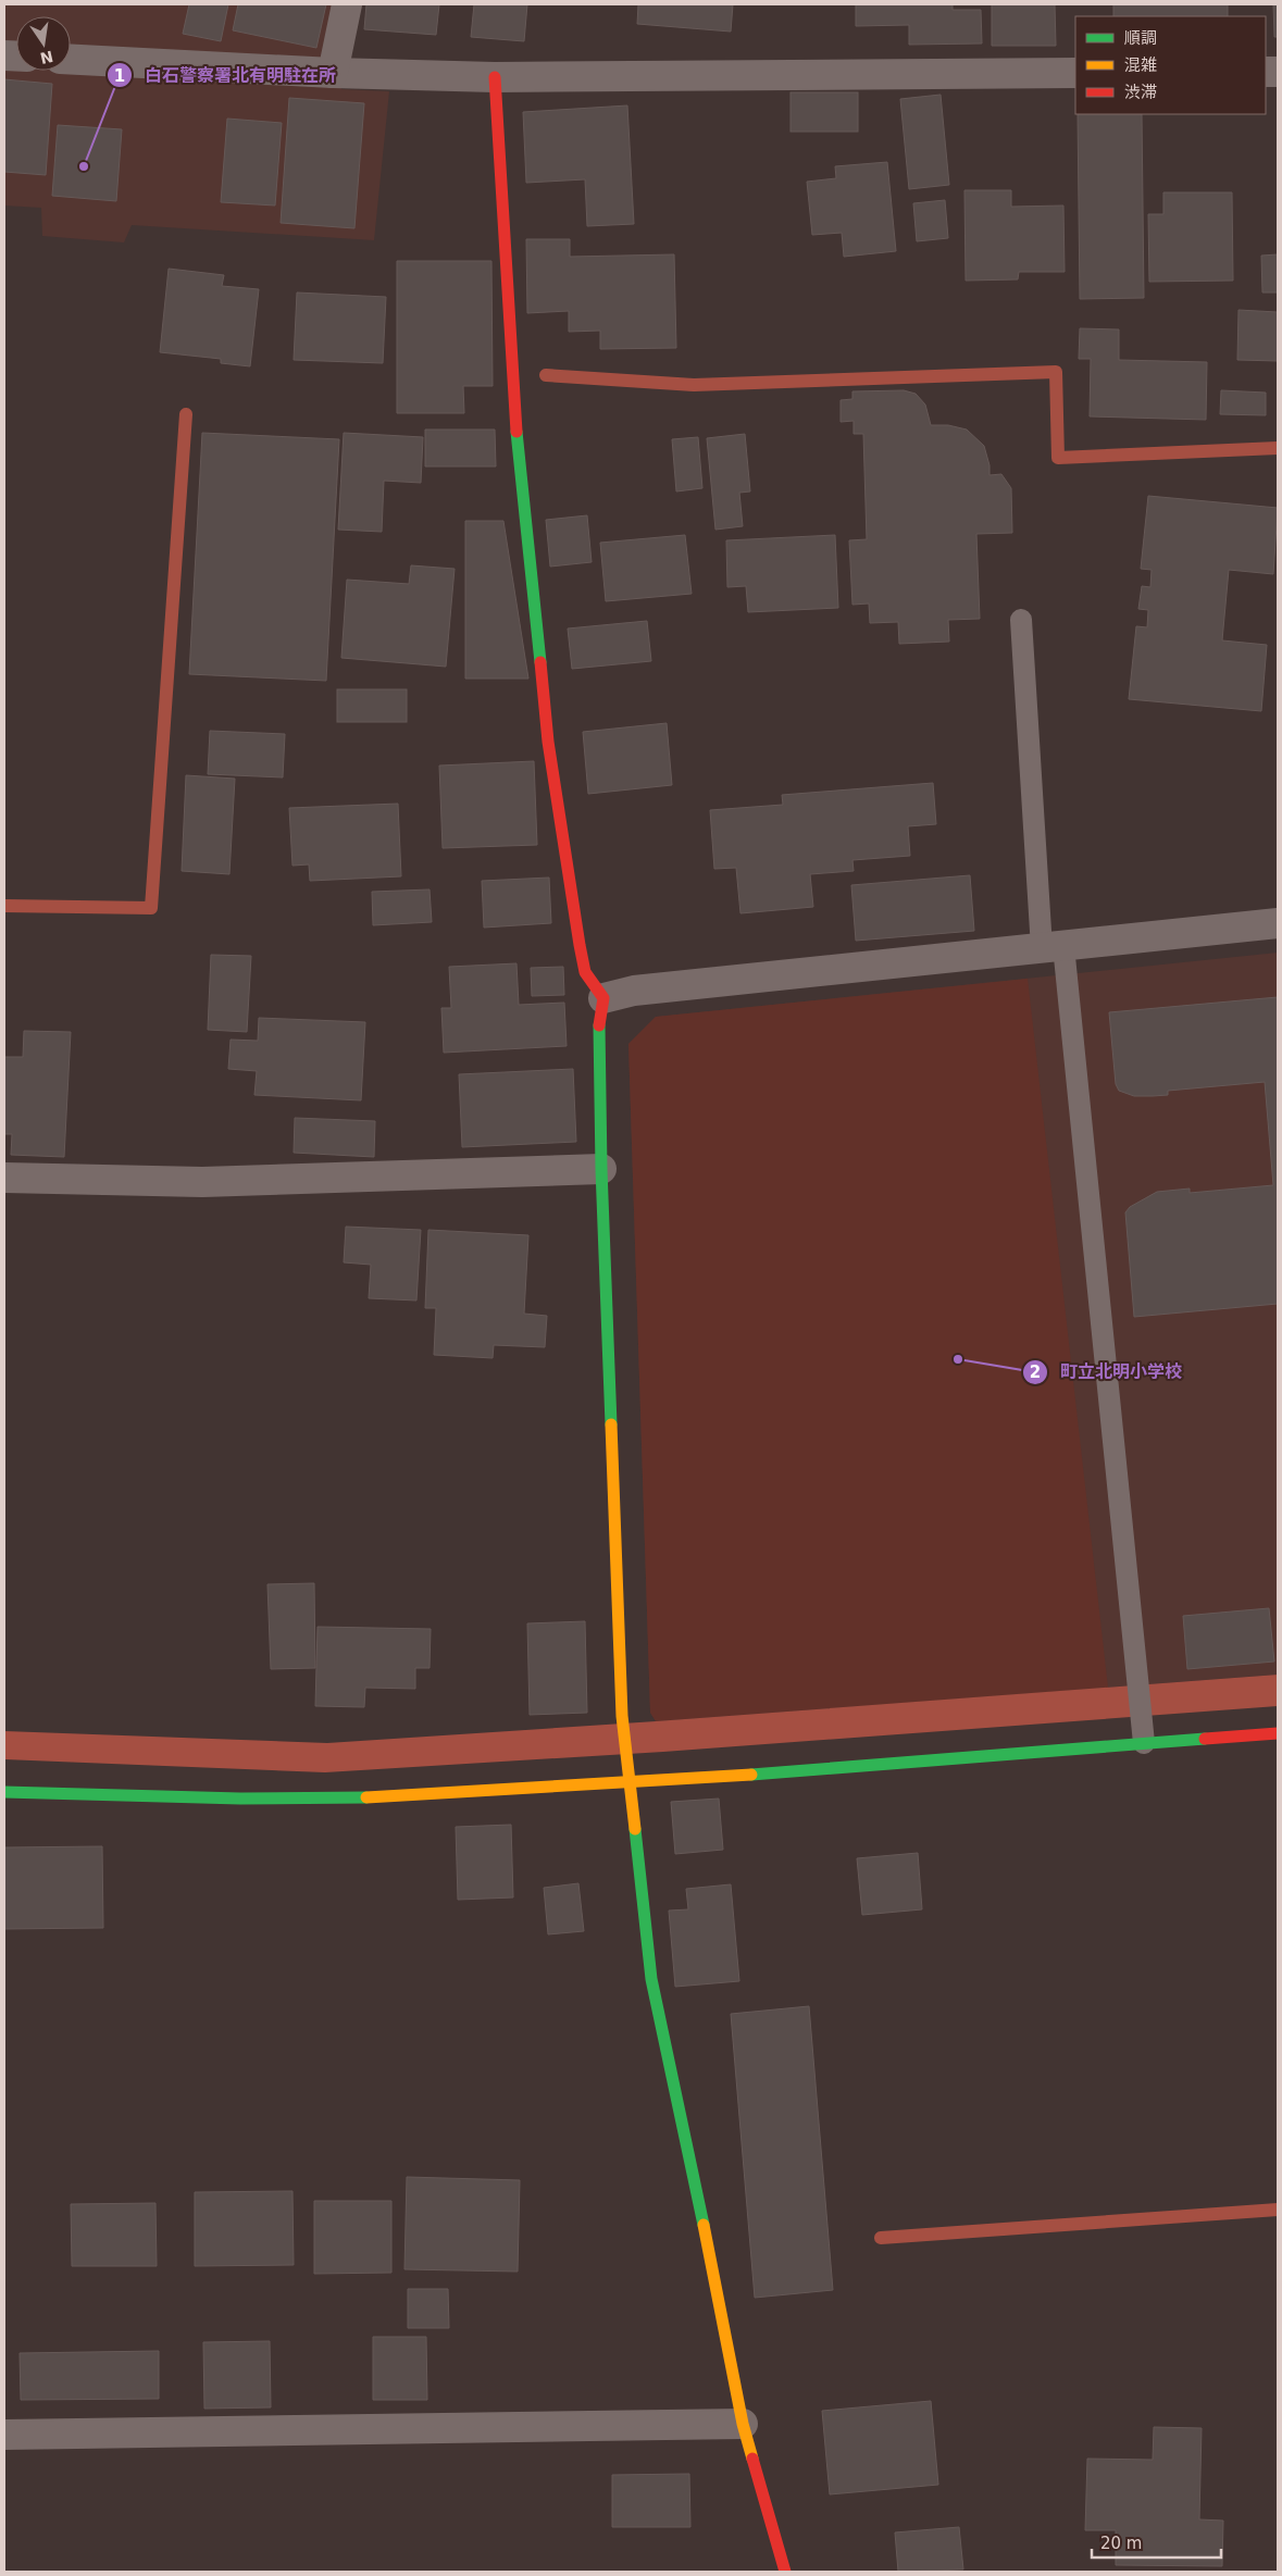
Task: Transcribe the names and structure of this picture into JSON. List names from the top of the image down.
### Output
{
  "places": ["白石警察署北有明駐在所", "町立北明小学校"],
  "legend": ["順調", "混雑", "渋滞"],
  "scale_bar": "20 m",
  "north": "bottom"
}
